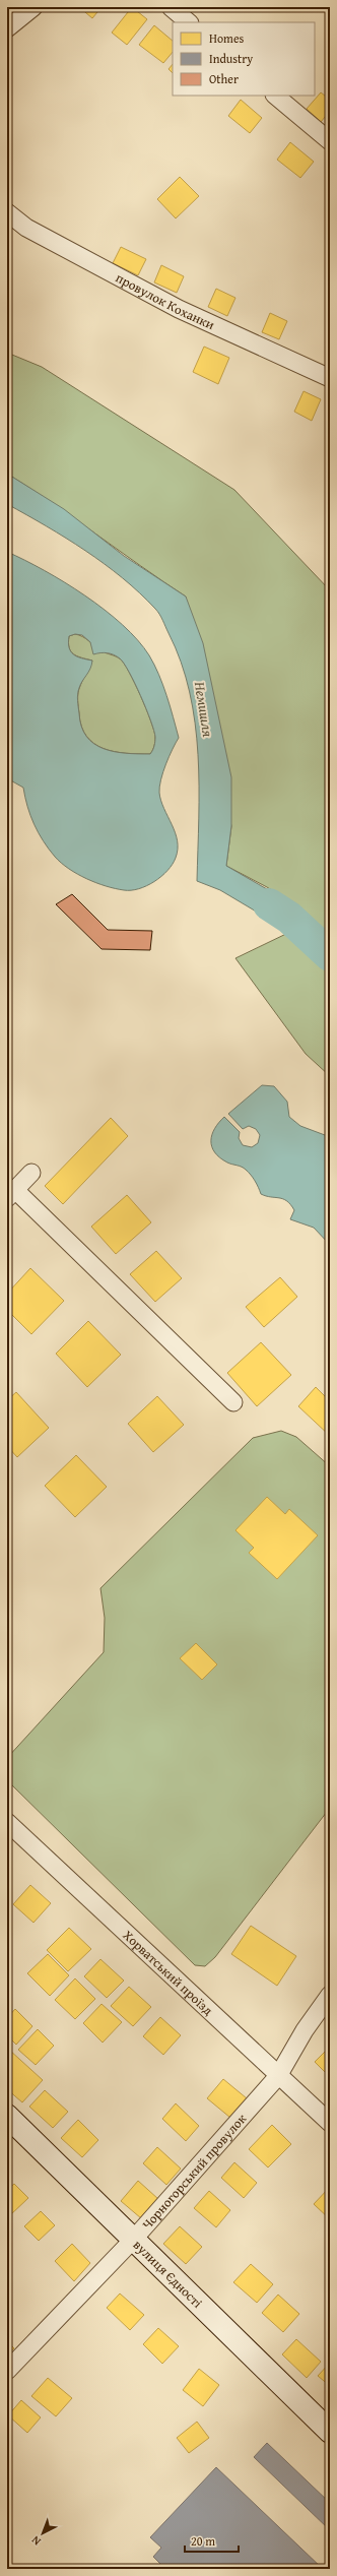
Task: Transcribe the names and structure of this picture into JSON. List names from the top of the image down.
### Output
{
  "streets": {
    "main road": ["вулиця Єдності"],
    "street": ["провулок Коханки", "Хорватський проїзд", "Чорногорський провулок"]
  },
  "crossings": [
    ["Хорватський проїзд", "Чорногорський провулок"],
    ["Чорногорський провулок", "вулиця Єдності"]
  ],
  "water": ["Немишля"],
  "legend": ["Homes", "Industry", "Other"],
  "scale_bar": "20 m",
  "north": "bottom left"
}
